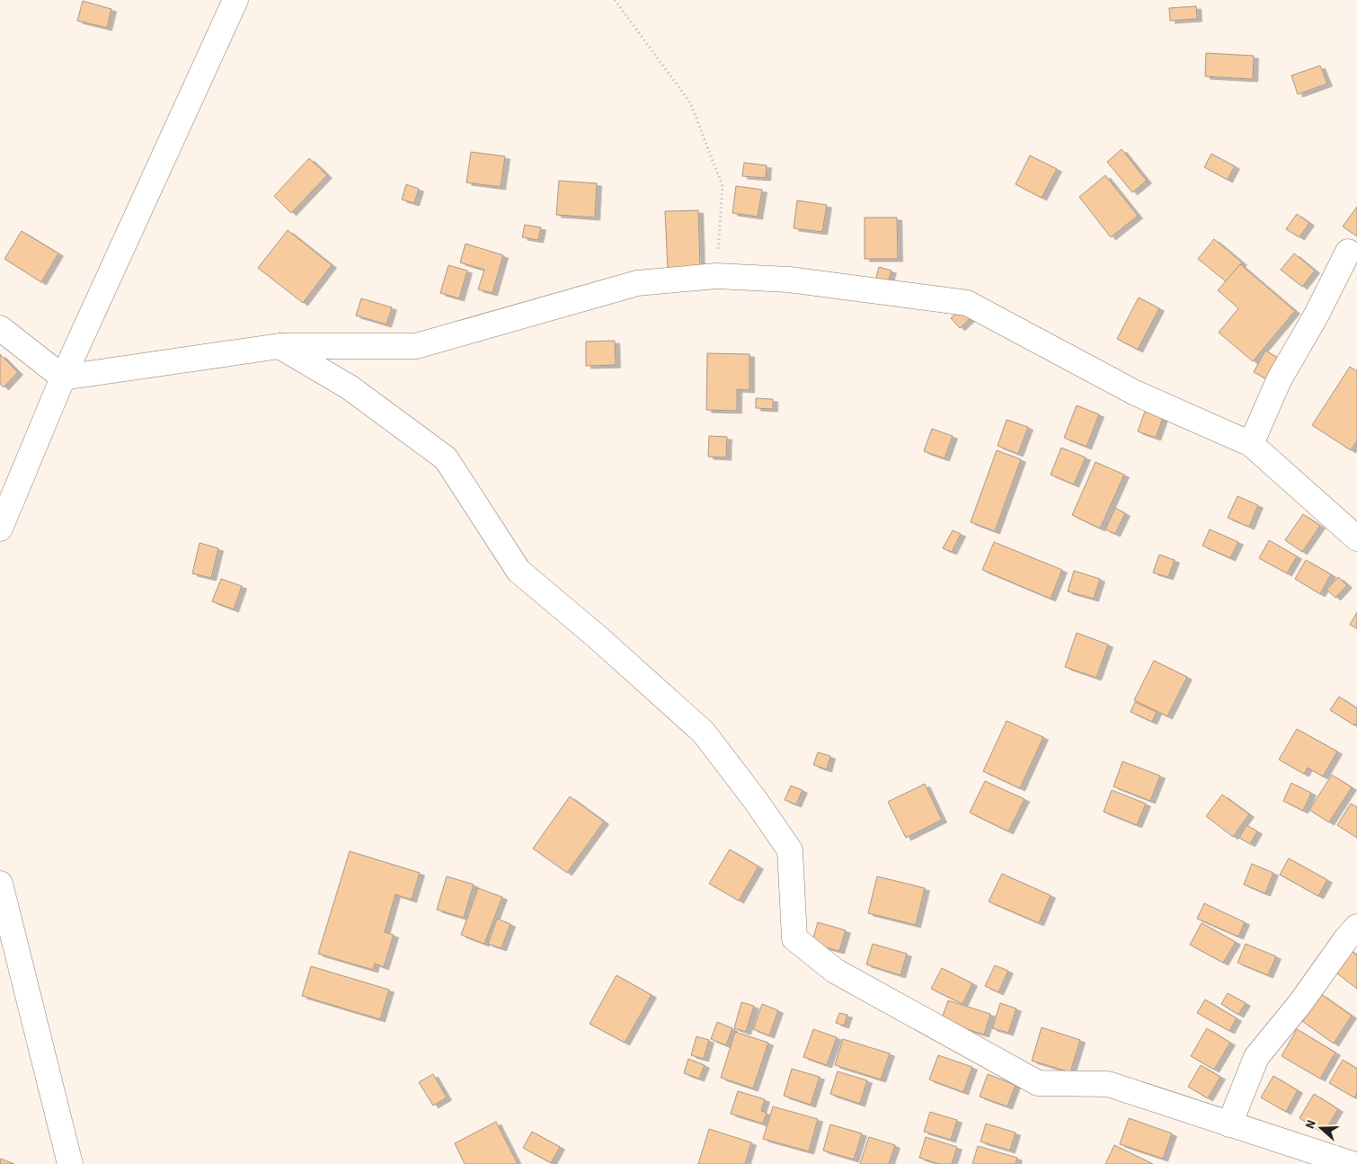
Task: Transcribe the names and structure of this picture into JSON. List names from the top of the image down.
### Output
{
  "north": "left"
}
